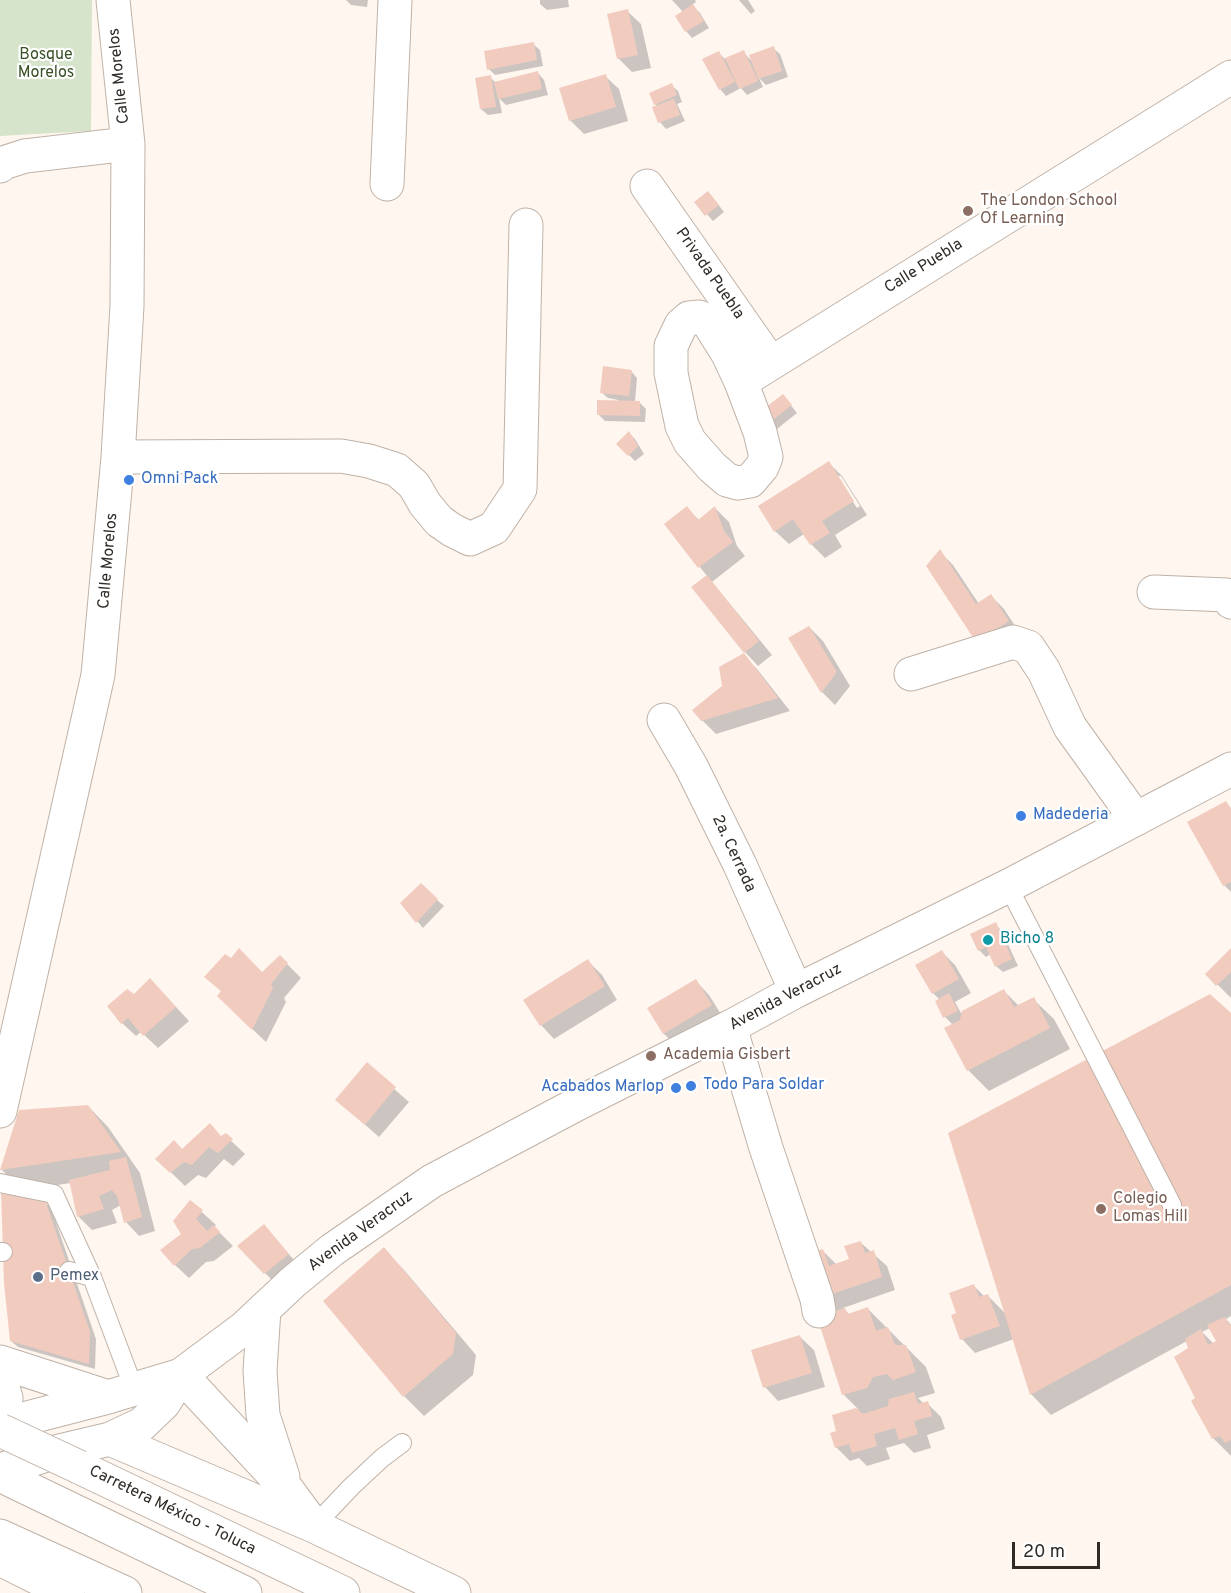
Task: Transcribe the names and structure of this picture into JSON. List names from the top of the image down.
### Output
{
  "streets": {
    "street": [
      "Calle Morelos",
      "Calle Puebla",
      "Privada Puebla",
      "2a. Cerrada",
      "Avenida Veracruz",
      "Carretera México - Toluca"
    ]
  },
  "crossings": [
    ["Calle Puebla", "Privada Puebla"],
    ["2a. Cerrada", "Avenida Veracruz"]
  ],
  "parks": ["Bosque Morelos"],
  "places": [
    "The London School Of Learning",
    "Omni Pack",
    "Madederia",
    "Bicho 8",
    "Academia Gisbert",
    "Todo Para Soldar",
    "Acabados Marlop",
    "Colegio Lomas Hill",
    "Pemex"
  ],
  "scale_bar": "20 m"
}
